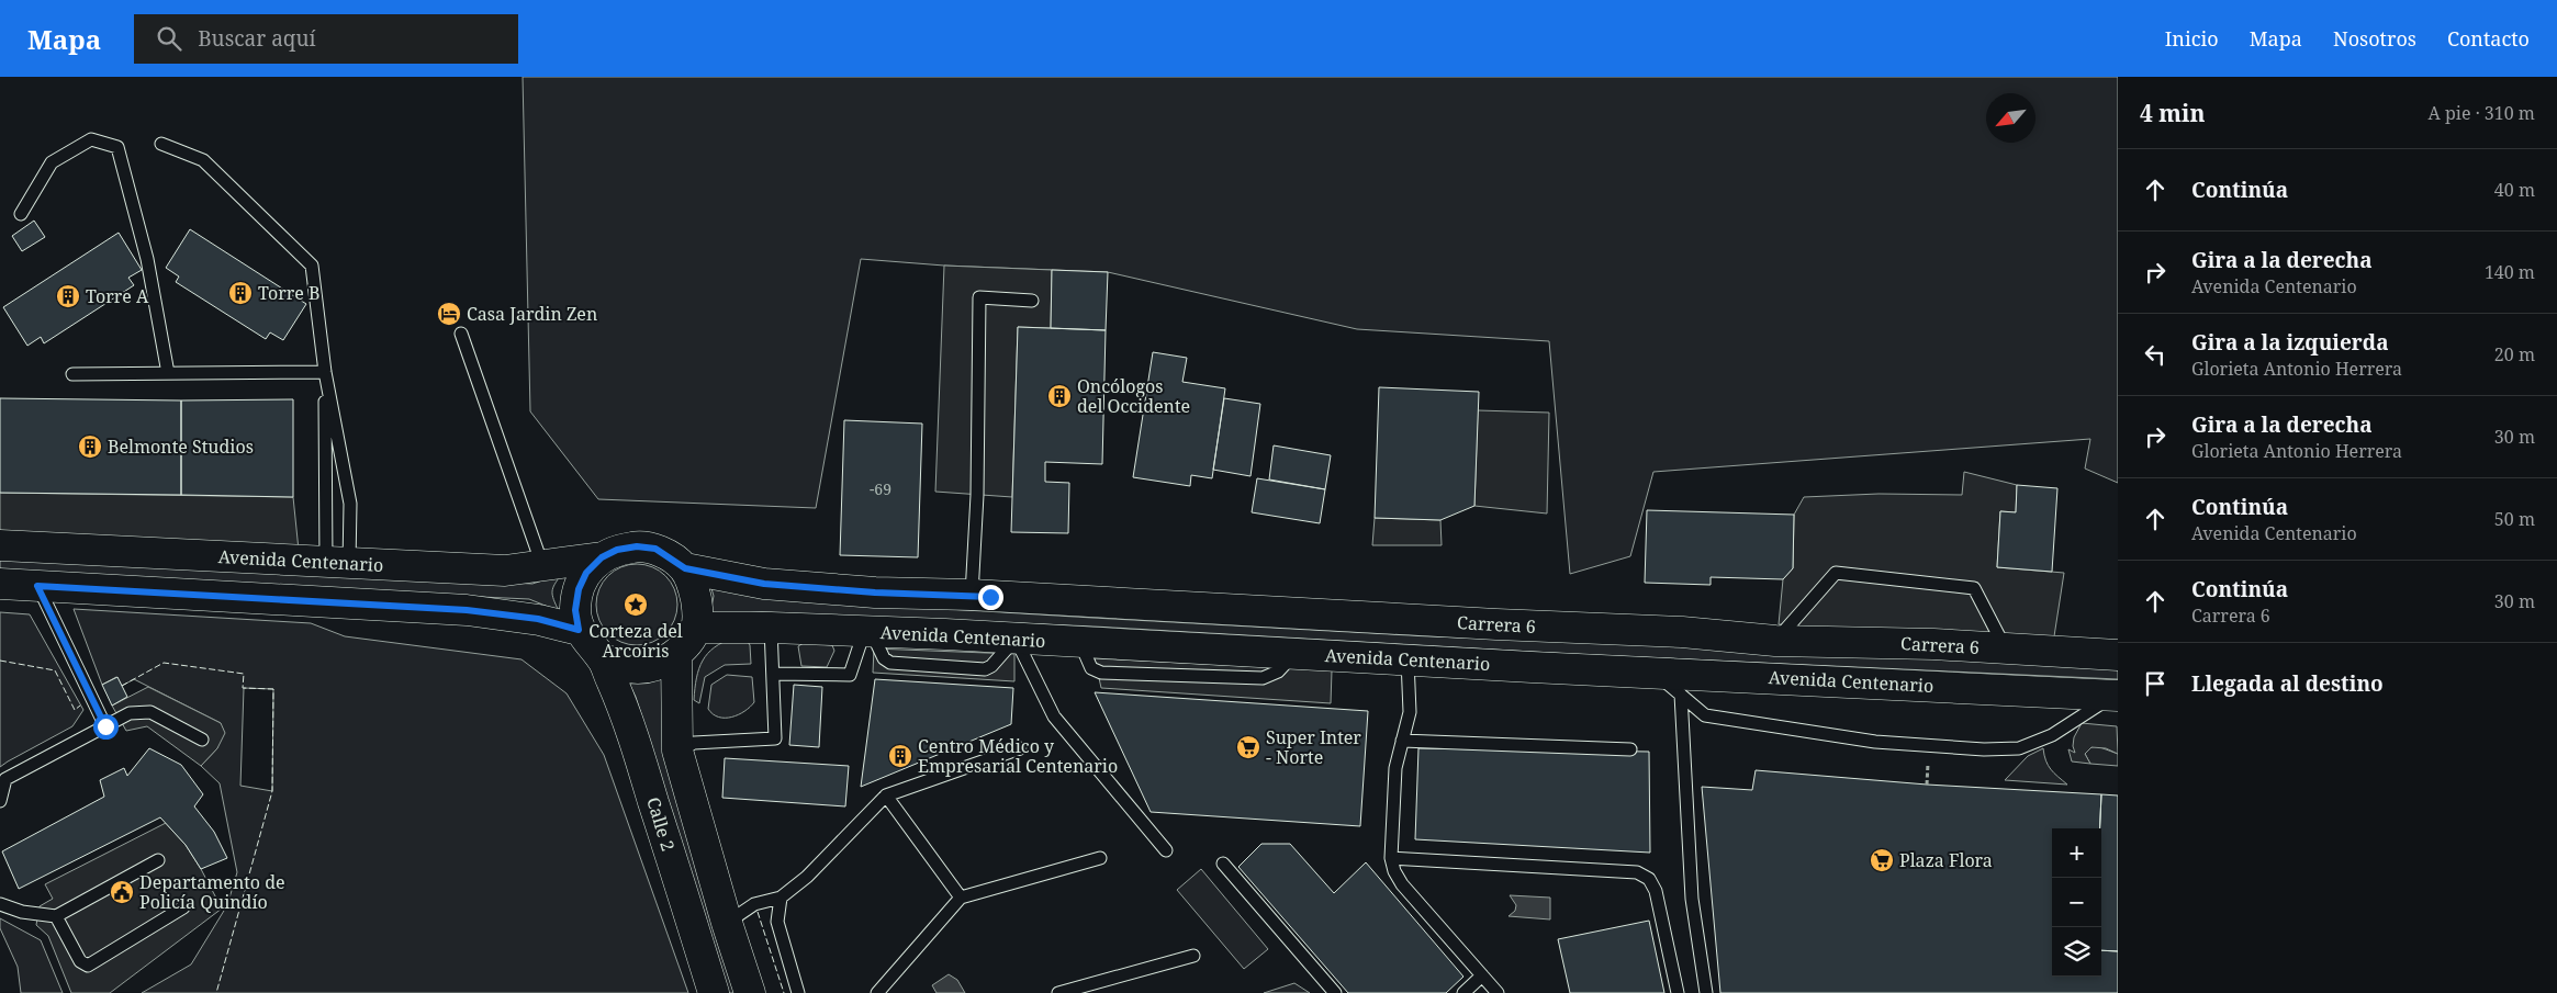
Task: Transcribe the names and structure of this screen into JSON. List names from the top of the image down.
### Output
{
  "streets": {
    "main road": ["Avenida Centenario", "Carrera 6", "Calle 2"]
  },
  "crossings": [
    ["Avenida Centenario", "Carrera 6"],
    ["Avenida Centenario", "Calle 2"],
    ["Carrera 6", "Calle 2"]
  ],
  "places": {
    "building": [
      "Torre B",
      "Torre A",
      "Oncólogos del Occidente",
      "Belmonte Studios",
      "Centro Médico y Empresarial Centenario"
    ],
    "hotel": ["Casa Jardin Zen"],
    "place": ["Corteza del Arcoíris"],
    "supermarket": ["Super Inter - Norte", "Plaza Flora"],
    "public building": ["Departamento de Policía Quindío"]
  },
  "house_numbers": ["-69"],
  "north": "bottom left",
  "page": {
    "header": "Mapa",
    "search": "Buscar aquí",
    "nav": [
      "Inicio",
      "Mapa",
      "Nosotros",
      "Contacto"
    ],
    "heading": ["4 min", "A pie · 310 m"],
    "list": [
      ["Continúa", "40 m"],
      ["Gira a la derecha", "Avenida Centenario", "140 m"],
      ["Gira a la izquierda", "Glorieta Antonio Herrera", "20 m"],
      ["Gira a la derecha", "Glorieta Antonio Herrera", "30 m"],
      ["Continúa", "Avenida Centenario", "50 m"],
      ["Continúa", "Carrera 6", "30 m"],
      "Llegada al destino"
    ],
    "map_buttons": ["+", "−"]
  }
}
